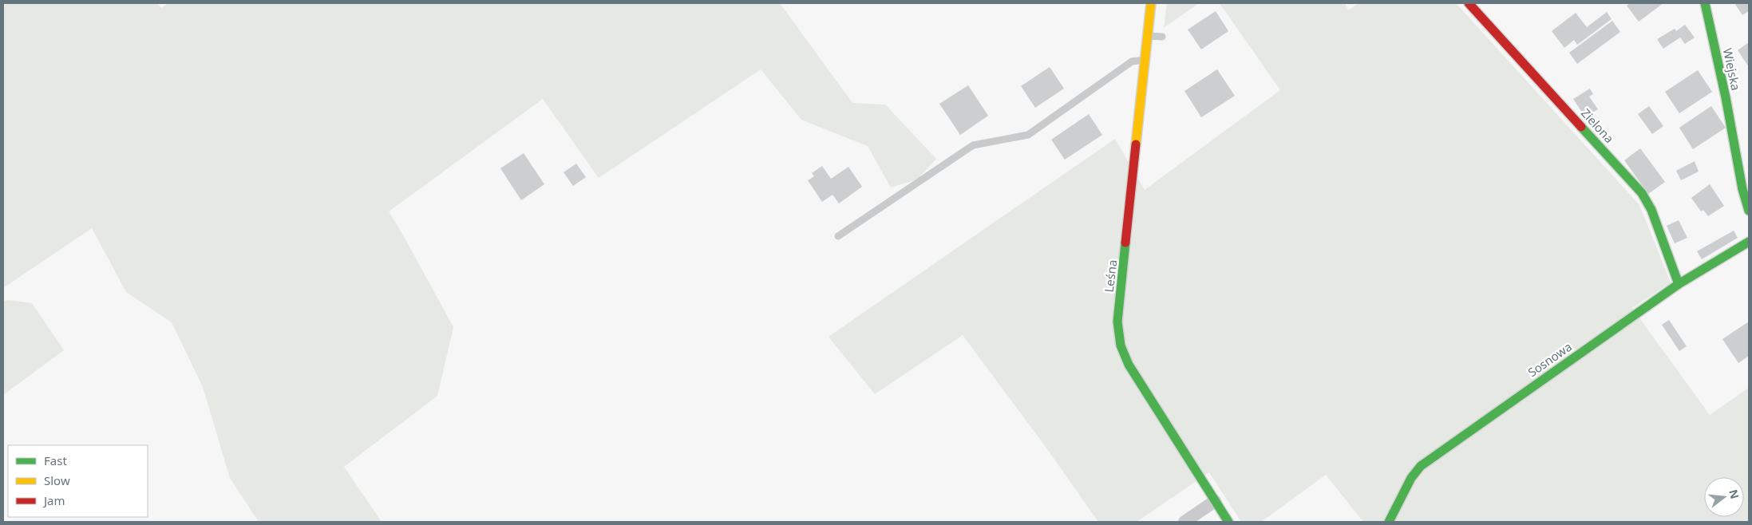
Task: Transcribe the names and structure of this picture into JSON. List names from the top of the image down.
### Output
{
  "streets": {
    "street": [
      "Wiejska",
      "Zielona",
      "Leśna",
      "Sosnowa"
    ]
  },
  "crossings": [
    ["Zielona", "Sosnowa"]
  ],
  "legend": ["Fast", "Slow", "Jam"],
  "north": "right"
}
